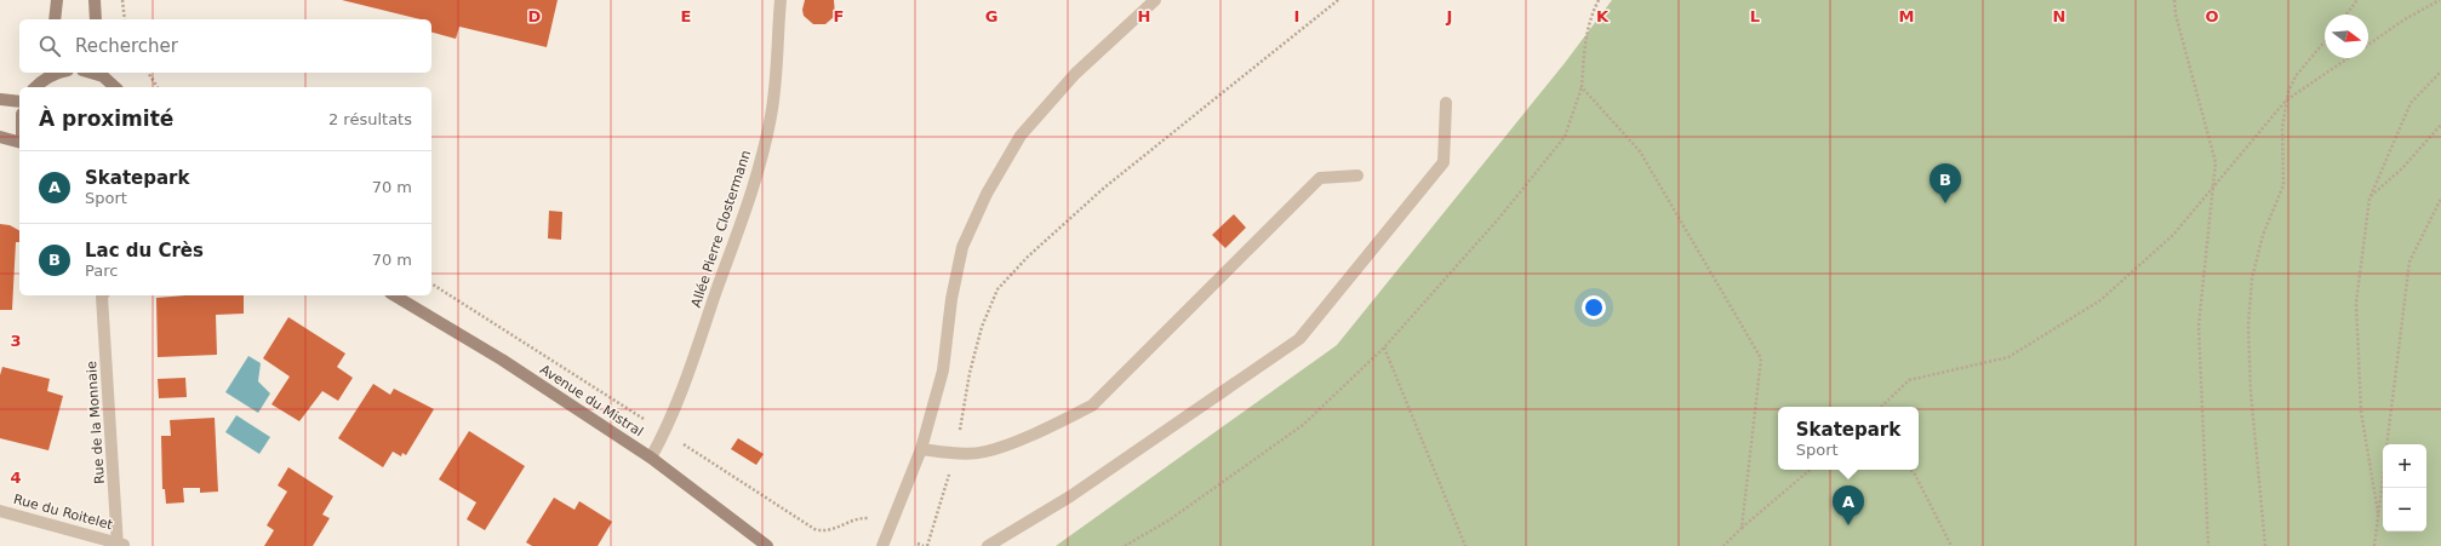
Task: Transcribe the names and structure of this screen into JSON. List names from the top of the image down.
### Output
{
  "streets": {
    "street": [
      "Allée Pierre Clostermann",
      "Avenue du Mistral",
      "Rue de la Monnaie",
      "Rue du Roitelet"
    ]
  },
  "crossings": [
    ["Allée Pierre Clostermann", "Avenue du Mistral"],
    ["Rue de la Monnaie", "Rue du Roitelet"]
  ],
  "north": "right",
  "page": {
    "search": "Rechercher",
    "heading": ["À proximité", "2 résultats"],
    "list": [
      {
        "mark": "A",
        "name": "Skatepark",
        "note": "Sport",
        "value": "70 m"
      },
      {
        "mark": "B",
        "name": "Lac du Crès",
        "note": "Parc",
        "value": "70 m"
      }
    ],
    "pins": ["B", "A"],
    "popup": ["Skatepark", "Sport"],
    "map_buttons": ["+", "−"]
  },
  "grid": {
    "columns": [
      "D",
      "E",
      "F",
      "G",
      "H",
      "I",
      "J",
      "K",
      "L",
      "M",
      "N",
      "O"
    ],
    "rows": ["3", "4"]
  }
}
